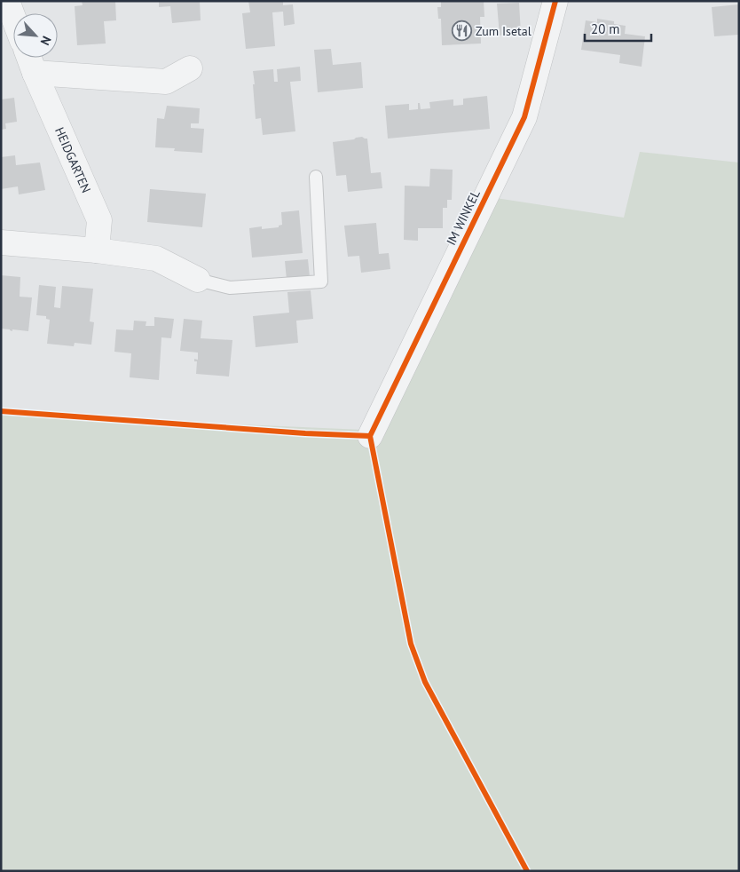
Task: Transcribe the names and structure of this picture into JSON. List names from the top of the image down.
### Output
{
  "streets": {
    "street": ["HEIDGARTEN", "IM WINKEL"]
  },
  "places": {
    "restaurant": ["Zum Isetal"]
  },
  "scale_bar": "20 m",
  "north": "bottom right"
}
